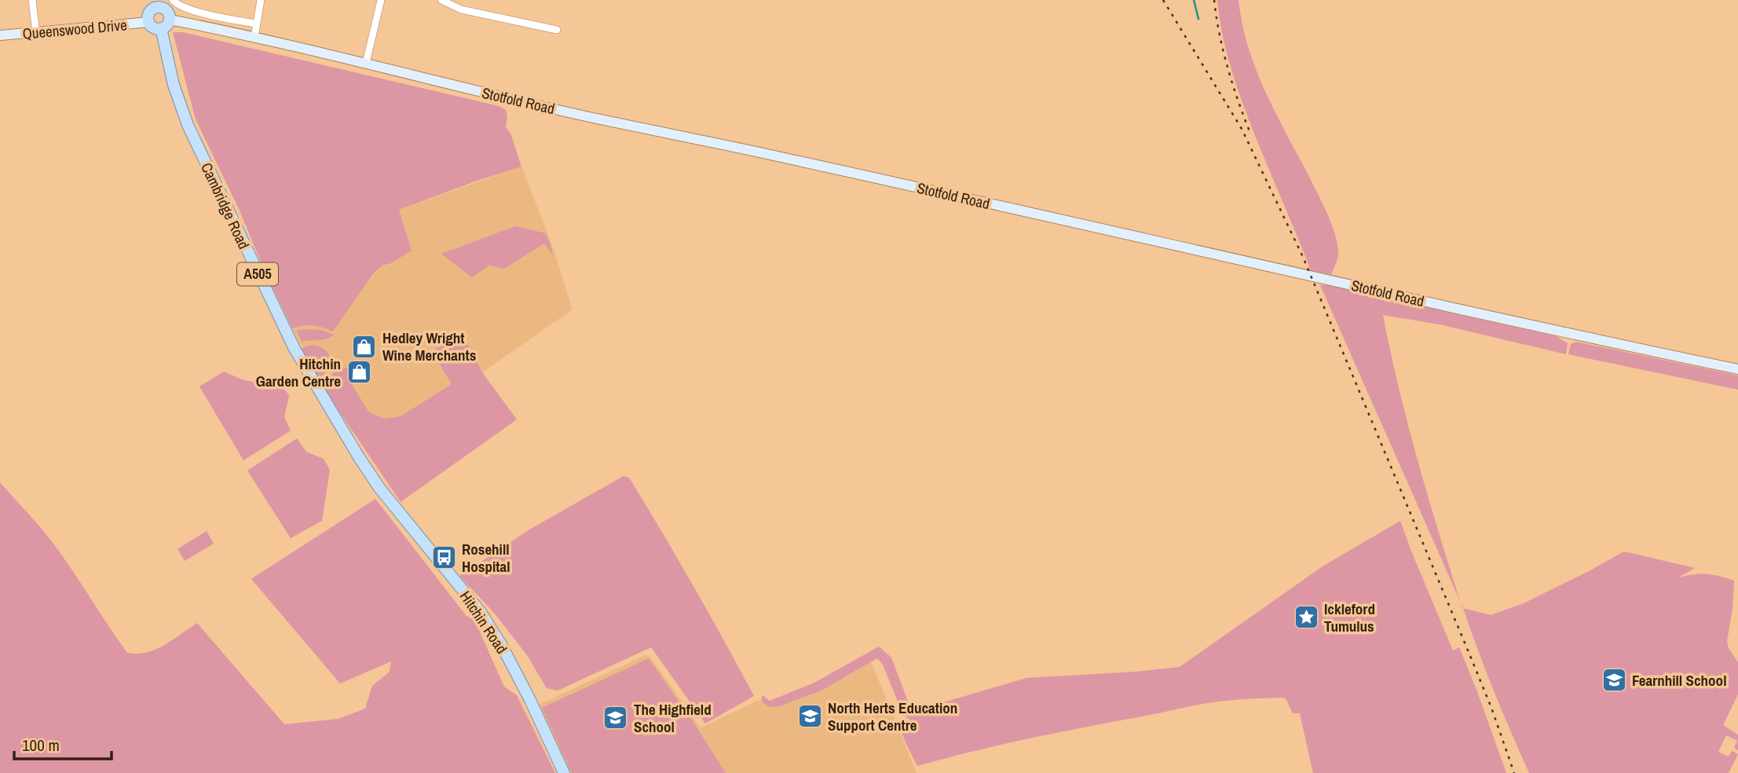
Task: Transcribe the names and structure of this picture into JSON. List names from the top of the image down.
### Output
{
  "streets": {
    "main road": ["Cambridge Road", "A505", "Hitchin Road"],
    "street": ["Queenswood Drive", "Stotfold Road"]
  },
  "crossings": [
    ["Queenswood Drive", "Stotfold Road"],
    ["Queenswood Drive", "Cambridge Road"],
    ["Stotfold Road", "Cambridge Road"],
    ["Cambridge Road", "Hitchin Road"]
  ],
  "places": {
    "shop": ["Hedley Wright Wine Merchants", "Hitchin Garden Centre"],
    "bus stop": ["Rosehill Hospital"],
    "place": ["Ickleford Tumulus"],
    "school or university": ["Fearnhill School", "North Herts Education Support Centre", "The Highfield School"]
  },
  "scale_bar": "100 m"
}
